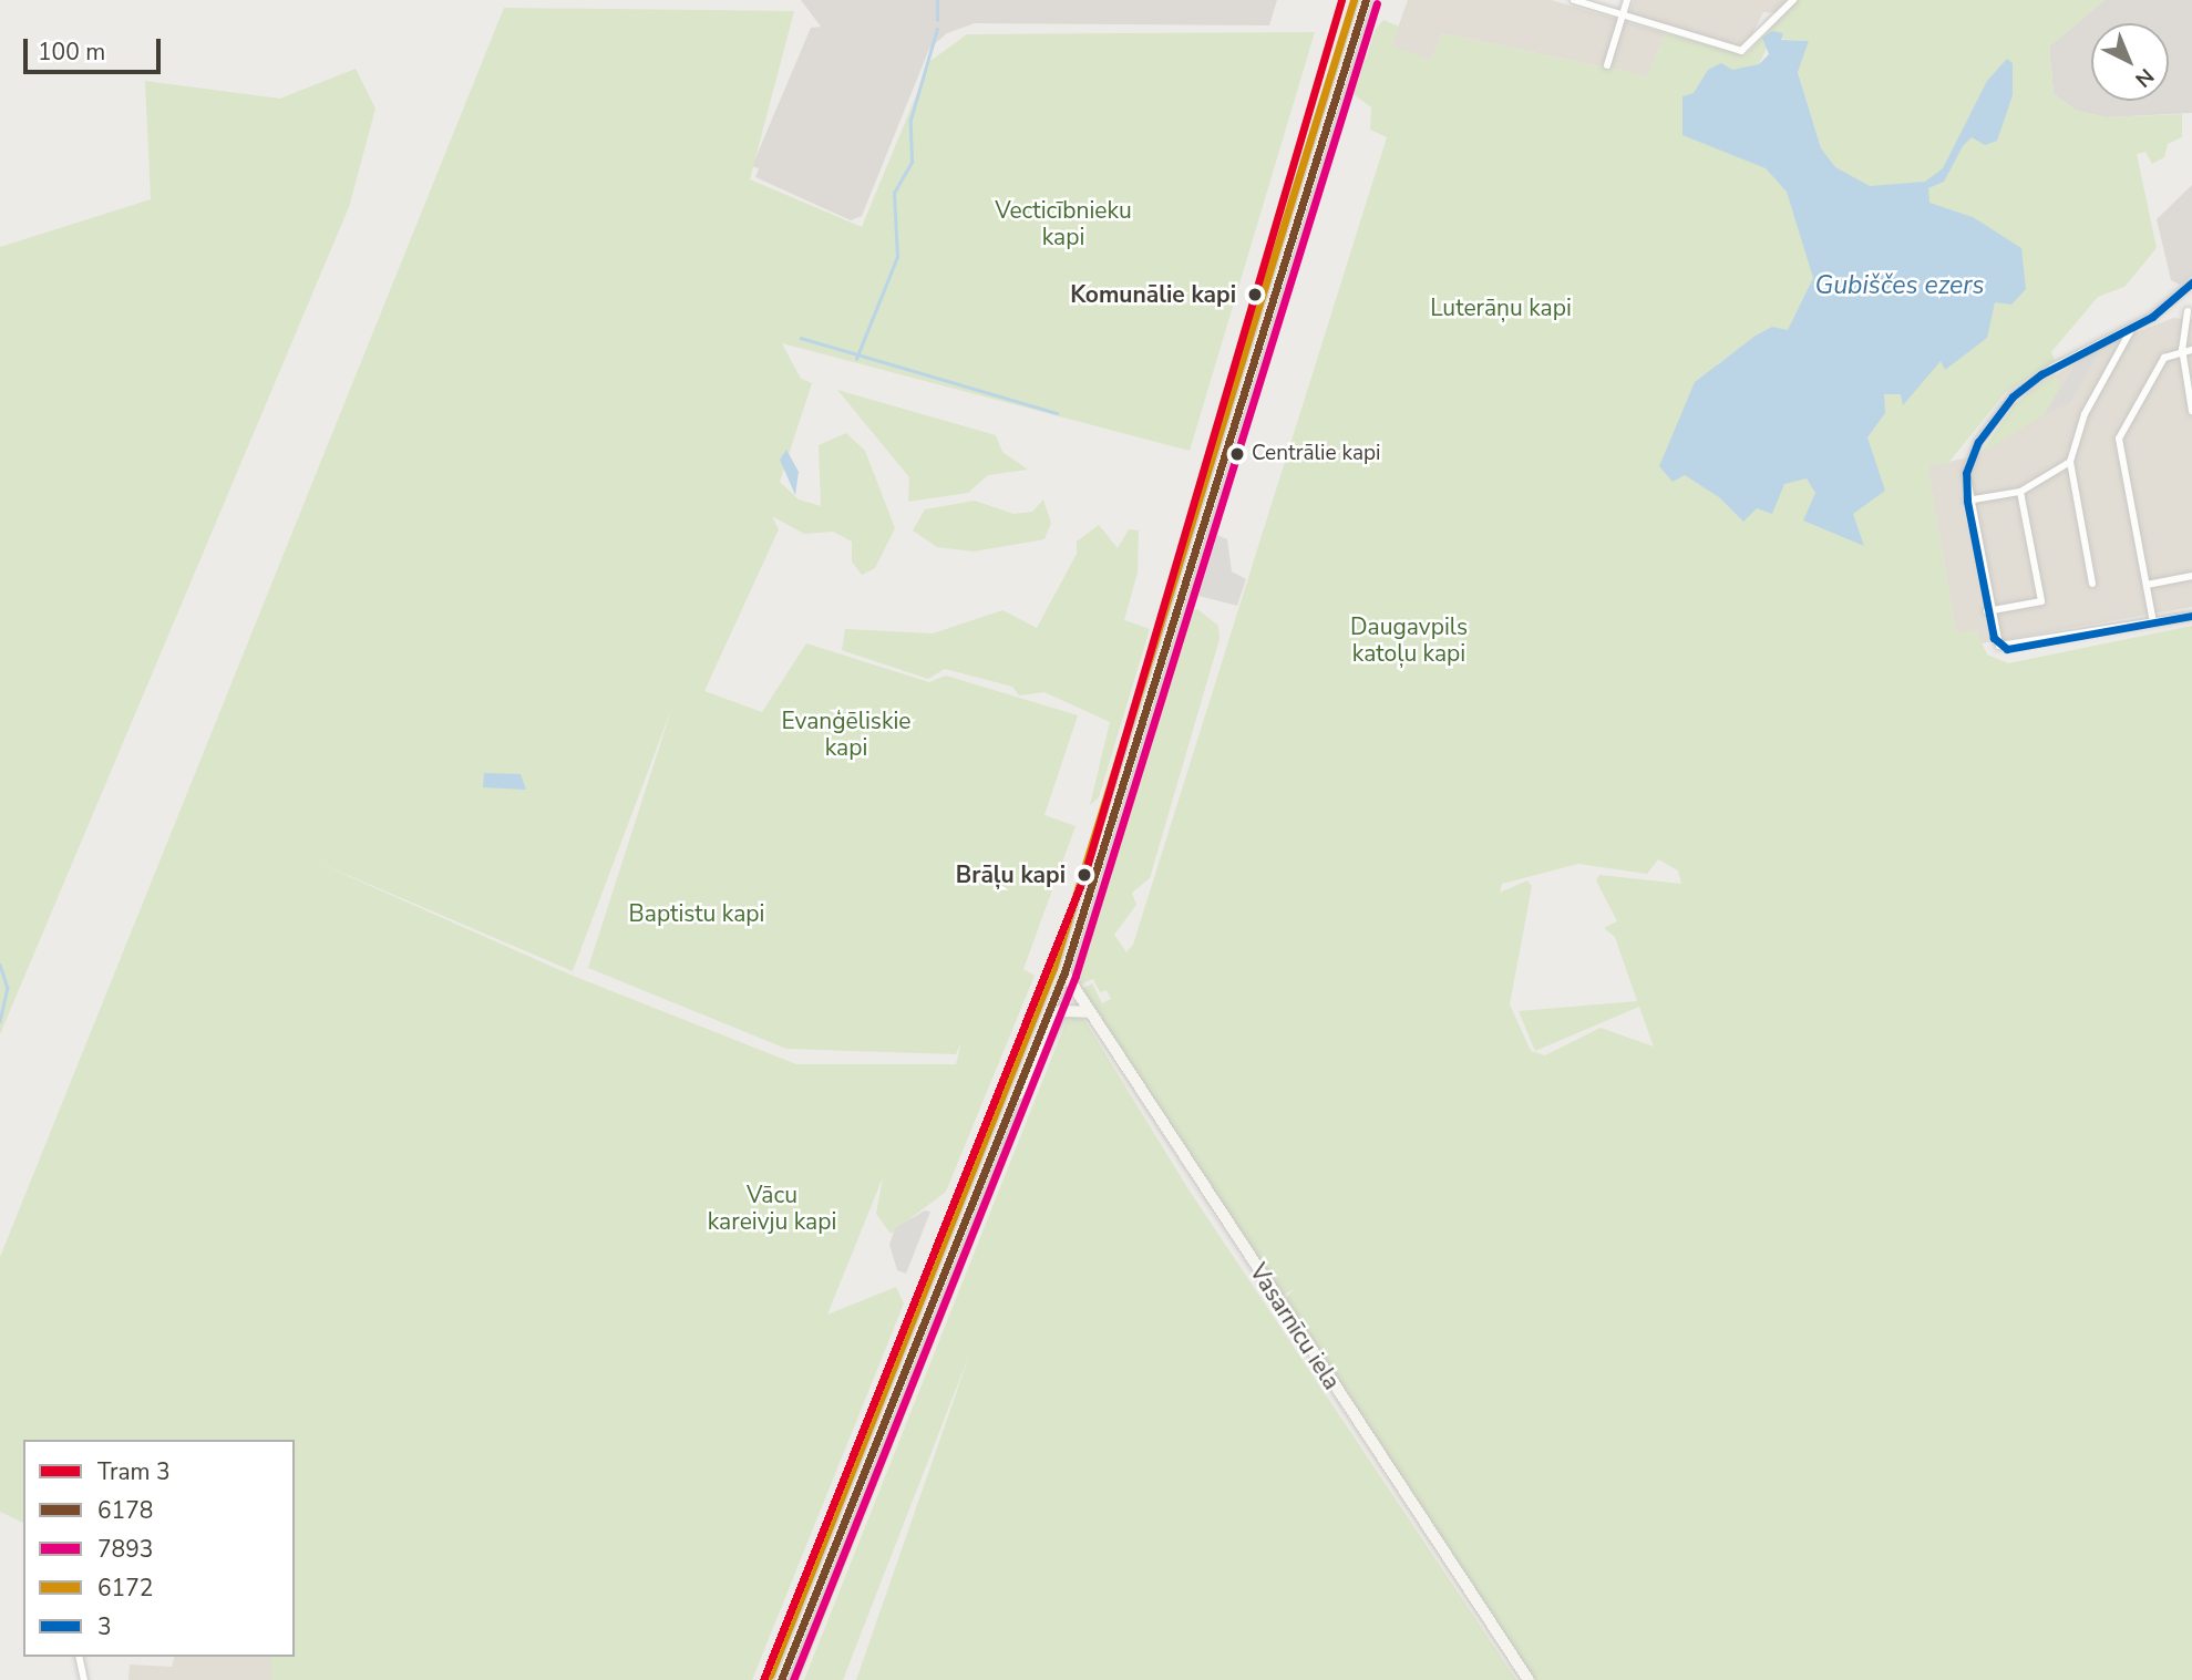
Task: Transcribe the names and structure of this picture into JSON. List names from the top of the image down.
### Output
{
  "streets": {
    "street": ["Vasarnīcu iela"]
  },
  "water": ["Gubiščes ezers"],
  "parks": [
    "Vecticībnieku kapi",
    "Luterāņu kapi",
    "Daugavpils katoļu kapi",
    "Evanģēliskie kapi",
    "Baptistu kapi",
    "Vācu kareivju kapi"
  ],
  "places": ["Komunālie kapi", "Centrālie kapi", "Brāļu kapi"],
  "lines": [
    "tram line 3",
    "transit line 6178",
    "transit line 6172",
    "transit line 7893",
    "transit line 3"
  ],
  "legend": [
    "Tram 3",
    "6178",
    "7893",
    "6172",
    "3"
  ],
  "scale_bar": "100 m",
  "north": "bottom right"
}
